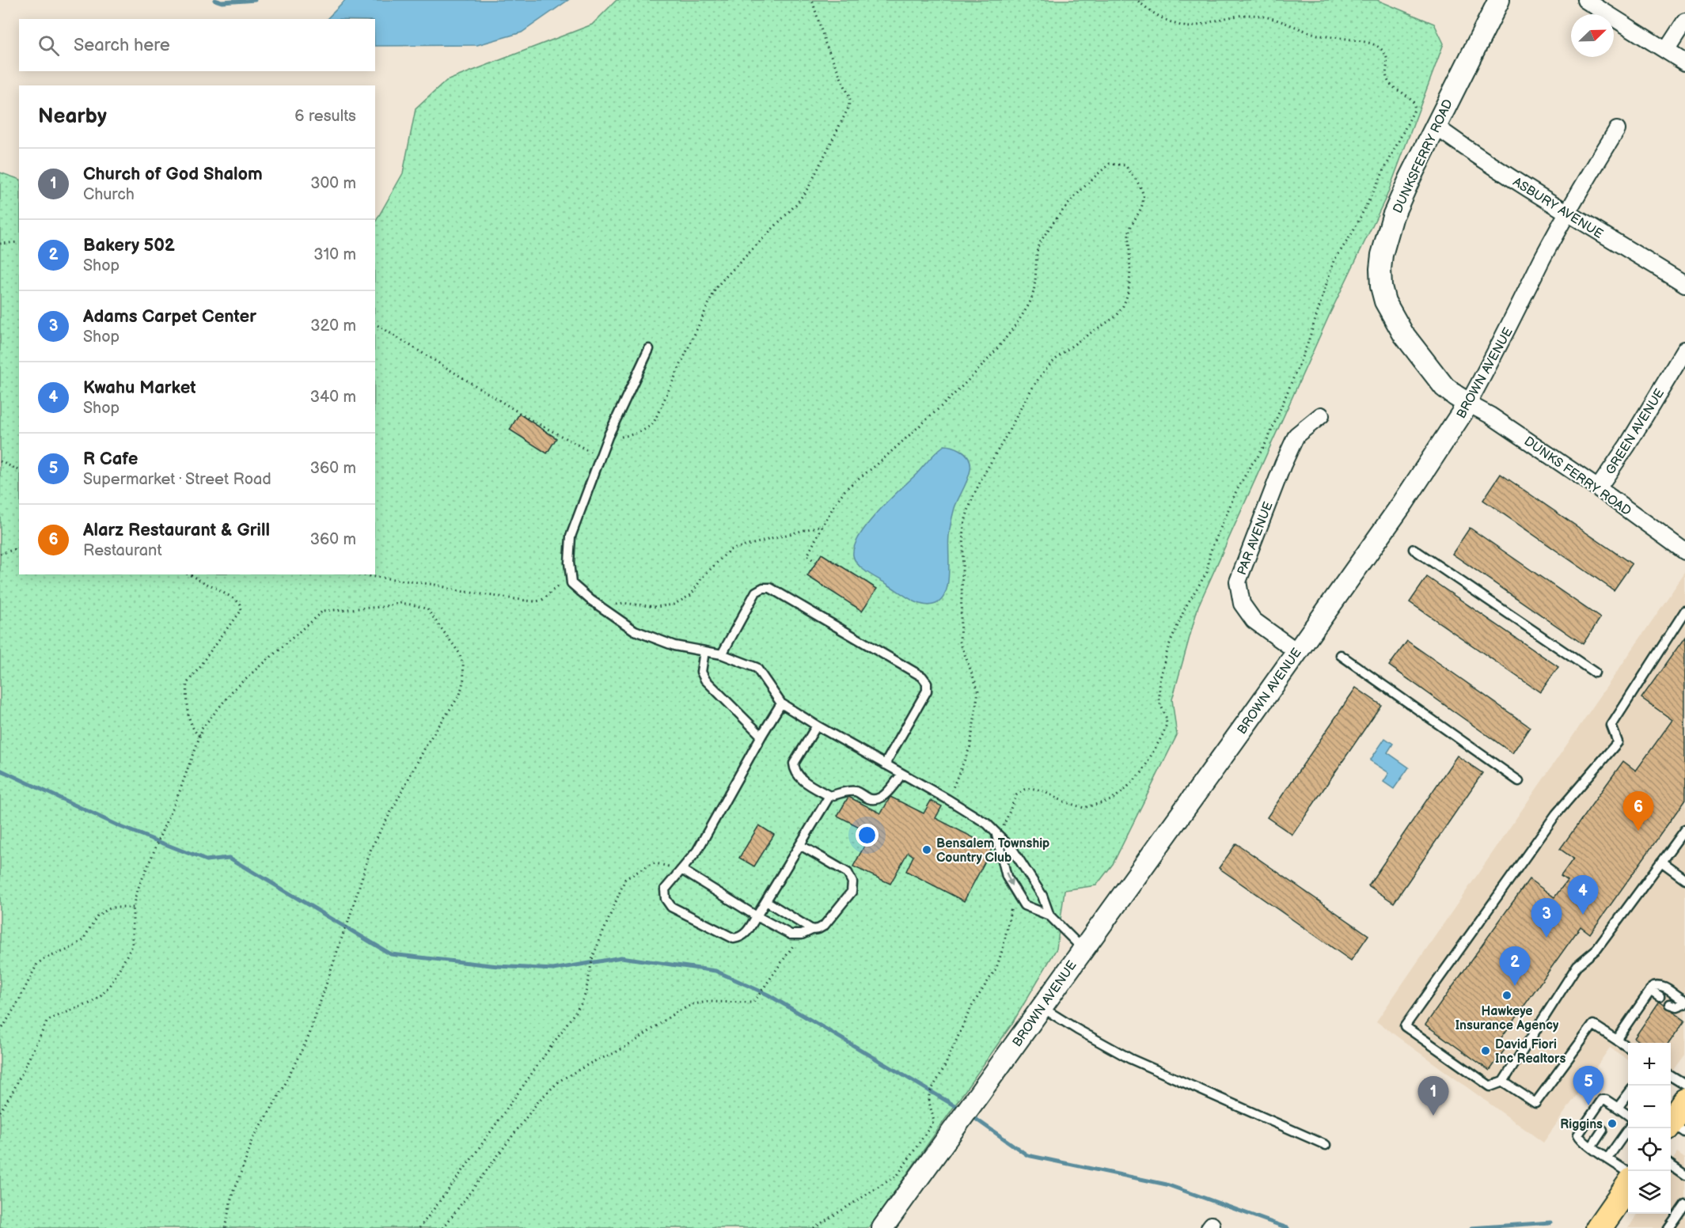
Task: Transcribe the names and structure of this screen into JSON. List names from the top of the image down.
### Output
{
  "streets": {
    "street": [
      "DUNKSFERRY ROAD",
      "ASBURY AVENUE",
      "BROWN AVENUE",
      "GREEN AVENUE",
      "DUNKS FERRY ROAD",
      "PAR AVENUE"
    ]
  },
  "crossings": [
    ["DUNKSFERRY ROAD", "ASBURY AVENUE"],
    ["DUNKSFERRY ROAD", "BROWN AVENUE"],
    ["DUNKSFERRY ROAD", "DUNKS FERRY ROAD"],
    ["ASBURY AVENUE", "BROWN AVENUE"],
    ["BROWN AVENUE", "DUNKS FERRY ROAD"],
    ["BROWN AVENUE", "PAR AVENUE"],
    ["GREEN AVENUE", "DUNKS FERRY ROAD"]
  ],
  "places": [
    "Bensalem Township Country Club",
    "Hawkeye Insurance Agency",
    "David Fiori Inc Realtors",
    "Riggins"
  ],
  "north": "top right",
  "page": {
    "search": "Search here",
    "heading": ["Nearby", "6 results"],
    "list": [
      {
        "mark": "1",
        "name": "Church of God Shalom",
        "note": "Church",
        "value": "300 m"
      },
      {
        "mark": "2",
        "name": "Bakery 502",
        "note": "Shop",
        "value": "310 m"
      },
      {
        "mark": "3",
        "name": "Adams Carpet Center",
        "note": "Shop",
        "value": "320 m"
      },
      {
        "mark": "4",
        "name": "Kwahu Market",
        "note": "Shop",
        "value": "340 m"
      },
      {
        "mark": "5",
        "name": "R Cafe",
        "note": "Supermarket · Street Road",
        "value": "360 m"
      },
      {
        "mark": "6",
        "name": "Alarz Restaurant & Grill",
        "note": "Restaurant",
        "value": "360 m"
      }
    ],
    "pins": [
      "6",
      "4",
      "3",
      "2",
      "5",
      "1"
    ],
    "map_buttons": ["+", "−"]
  }
}
